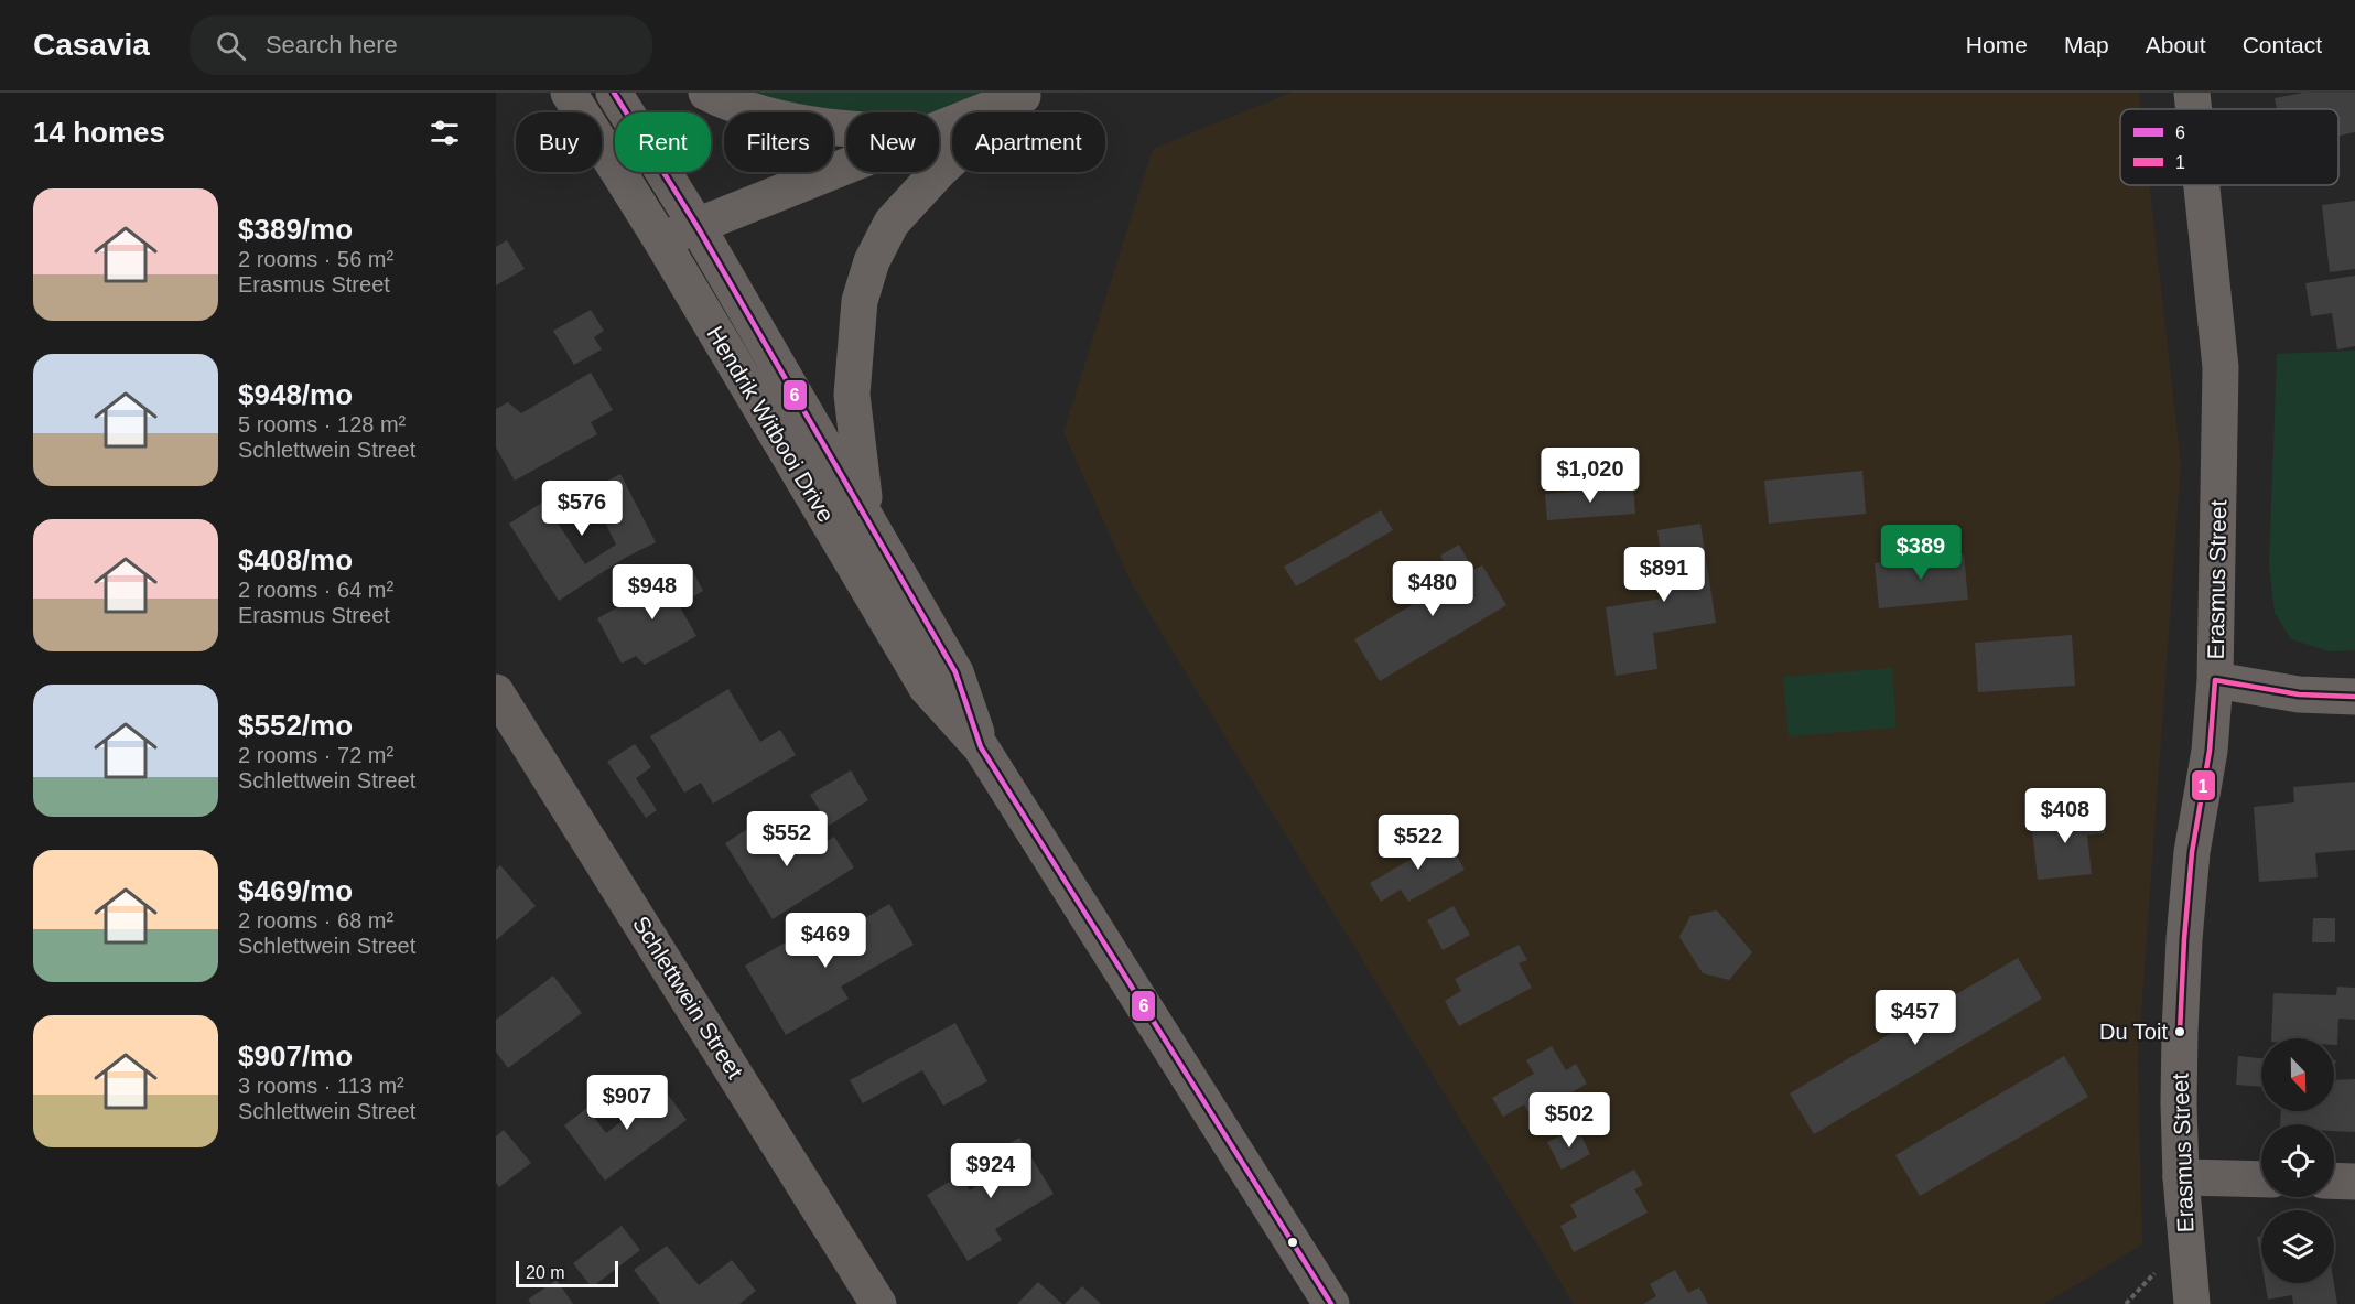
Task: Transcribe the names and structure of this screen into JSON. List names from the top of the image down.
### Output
{
  "streets": {
    "main road": ["Hendrik Witbooi Drive", "Erasmus Street"],
    "street": ["Schlettwein Street"]
  },
  "places": ["Du Toit"],
  "lines": ["transit line 6", "transit line 1"],
  "legend": ["6", "1"],
  "scale_bar": "20 m",
  "north": "bottom",
  "page": {
    "header": "Casavia",
    "search": "Search here",
    "nav": [
      "Home",
      "Map",
      "About",
      "Contact"
    ],
    "heading": "14 homes",
    "chip": [
      "Buy",
      "Rent",
      "Filters",
      "New",
      "Apartment"
    ],
    "list": [
      {
        "name": "$389/mo",
        "note": "2 rooms · 56 m² · Erasmus Street"
      },
      {
        "name": "$948/mo",
        "note": "5 rooms · 128 m² · Schlettwein Street"
      },
      {
        "name": "$408/mo",
        "note": "2 rooms · 64 m² · Erasmus Street"
      },
      {
        "name": "$552/mo",
        "note": "2 rooms · 72 m² · Schlettwein Street"
      },
      {
        "name": "$469/mo",
        "note": "2 rooms · 68 m² · Schlettwein Street"
      },
      {
        "name": "$907/mo",
        "note": "3 rooms · 113 m² · Schlettwein Street"
      }
    ],
    "price": [
      "$1,020",
      "$576",
      "$389",
      "$891",
      "$480",
      "$948",
      "$408",
      "$552",
      "$522",
      "$469",
      "$457",
      "$907",
      "$502",
      "$924"
    ],
    "scale": "20 m"
  }
}
